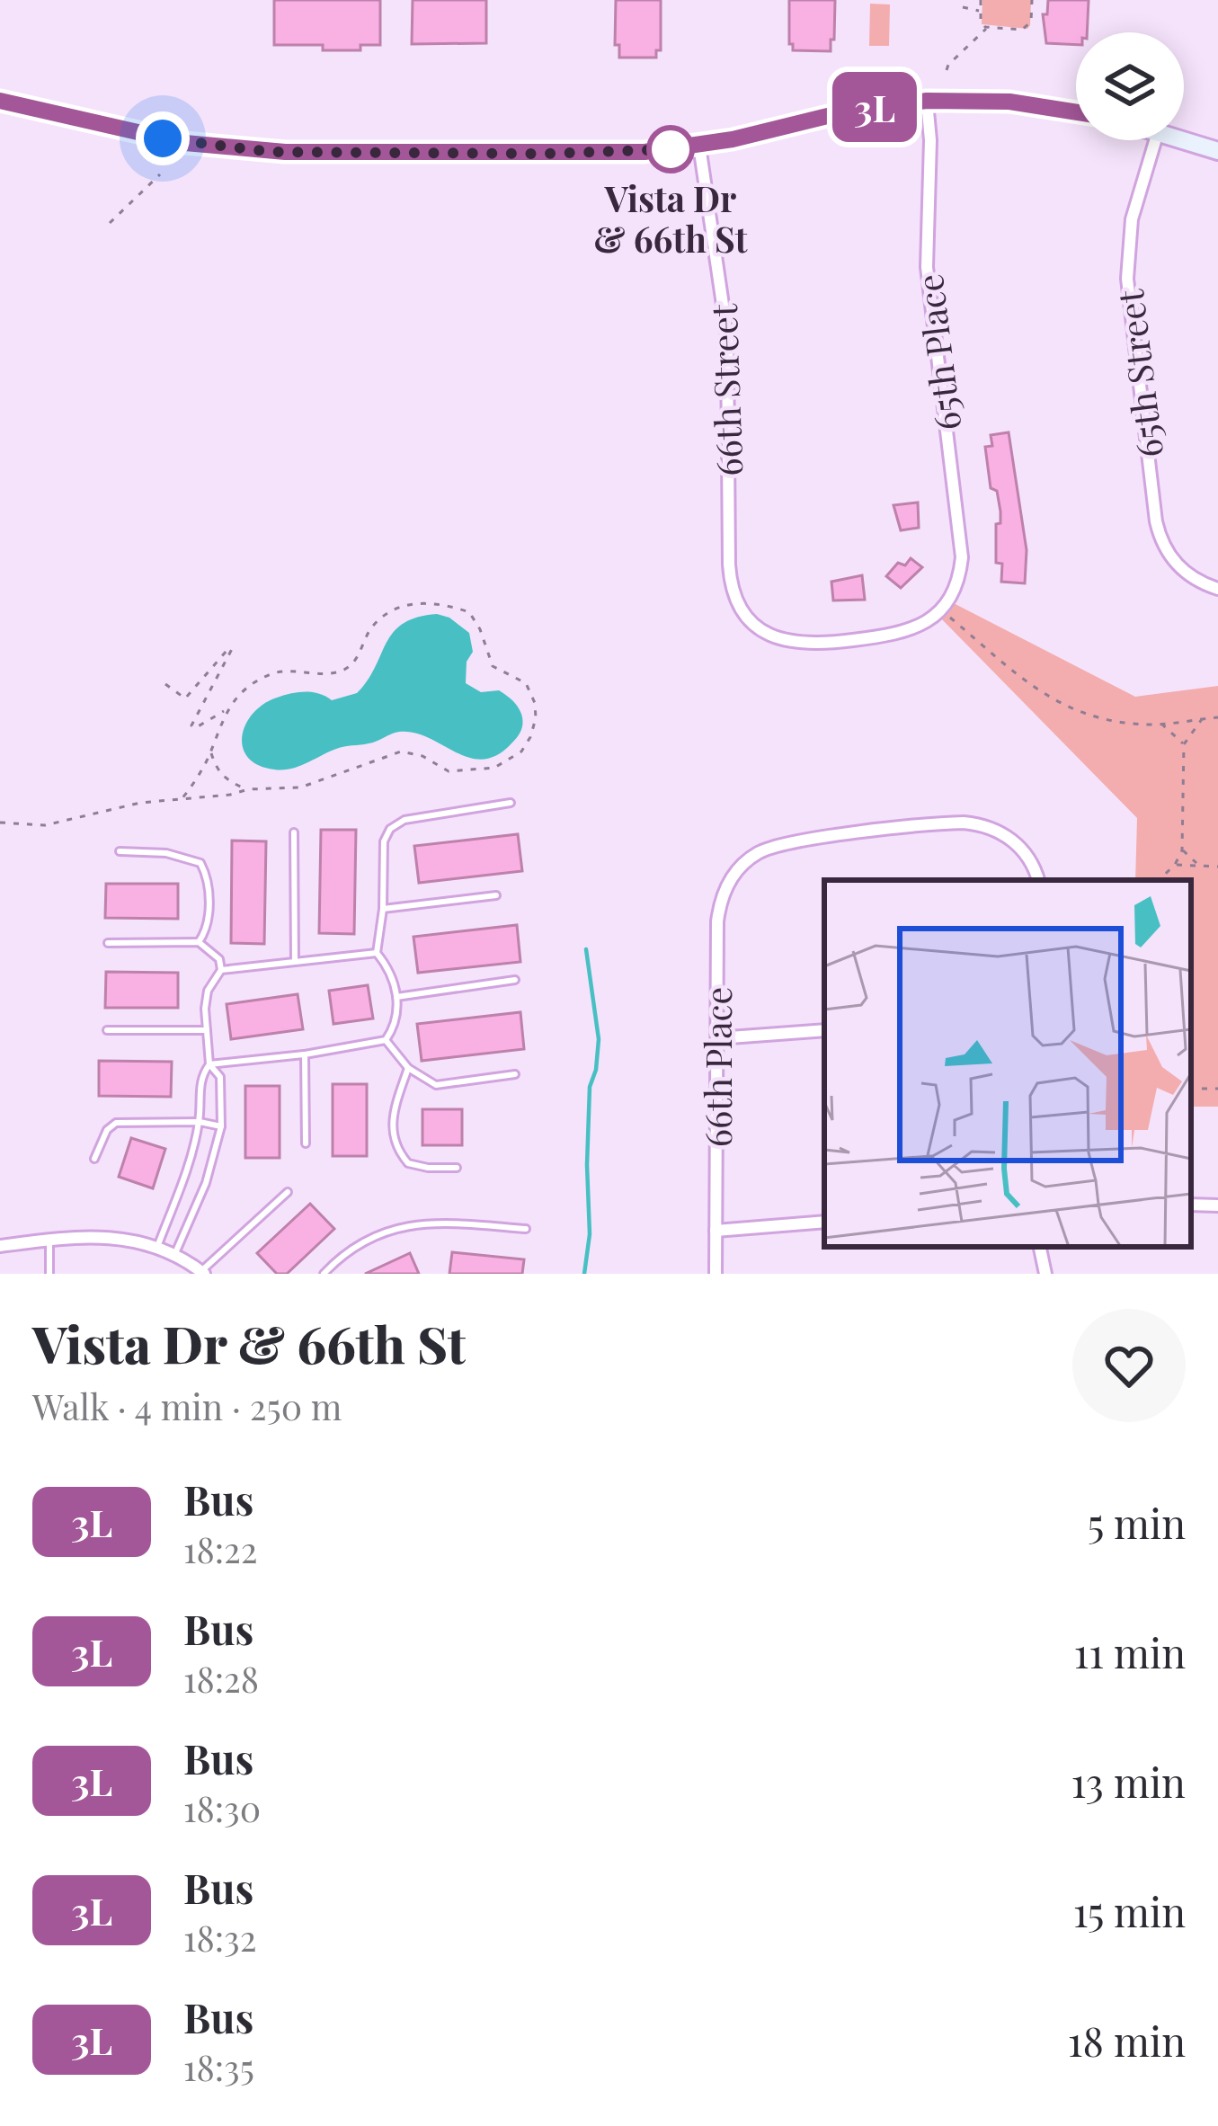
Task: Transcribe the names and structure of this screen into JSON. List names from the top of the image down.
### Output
{
  "streets": {
    "street": [
      "65th Place",
      "65th Street",
      "66th Street",
      "66th Place"
    ]
  },
  "crossings": [
    ["65th Place", "66th Street"]
  ],
  "places": ["Vista Dr & 66th St"],
  "lines": ["bus line 3L"],
  "page": {
    "on_map": "3L",
    "heading": ["Vista Dr & 66th St", "Walk · 4 min · 250 m"],
    "list": [
      {
        "mark": "3L",
        "name": "Bus",
        "note": "18:22",
        "value": "5 min"
      },
      {
        "mark": "3L",
        "name": "Bus",
        "note": "18:28",
        "value": "11 min"
      },
      {
        "mark": "3L",
        "name": "Bus",
        "note": "18:30",
        "value": "13 min"
      },
      {
        "mark": "3L",
        "name": "Bus",
        "note": "18:32",
        "value": "15 min"
      },
      {
        "mark": "3L",
        "name": "Bus",
        "note": "18:35",
        "value": "18 min"
      }
    ]
  }
}
